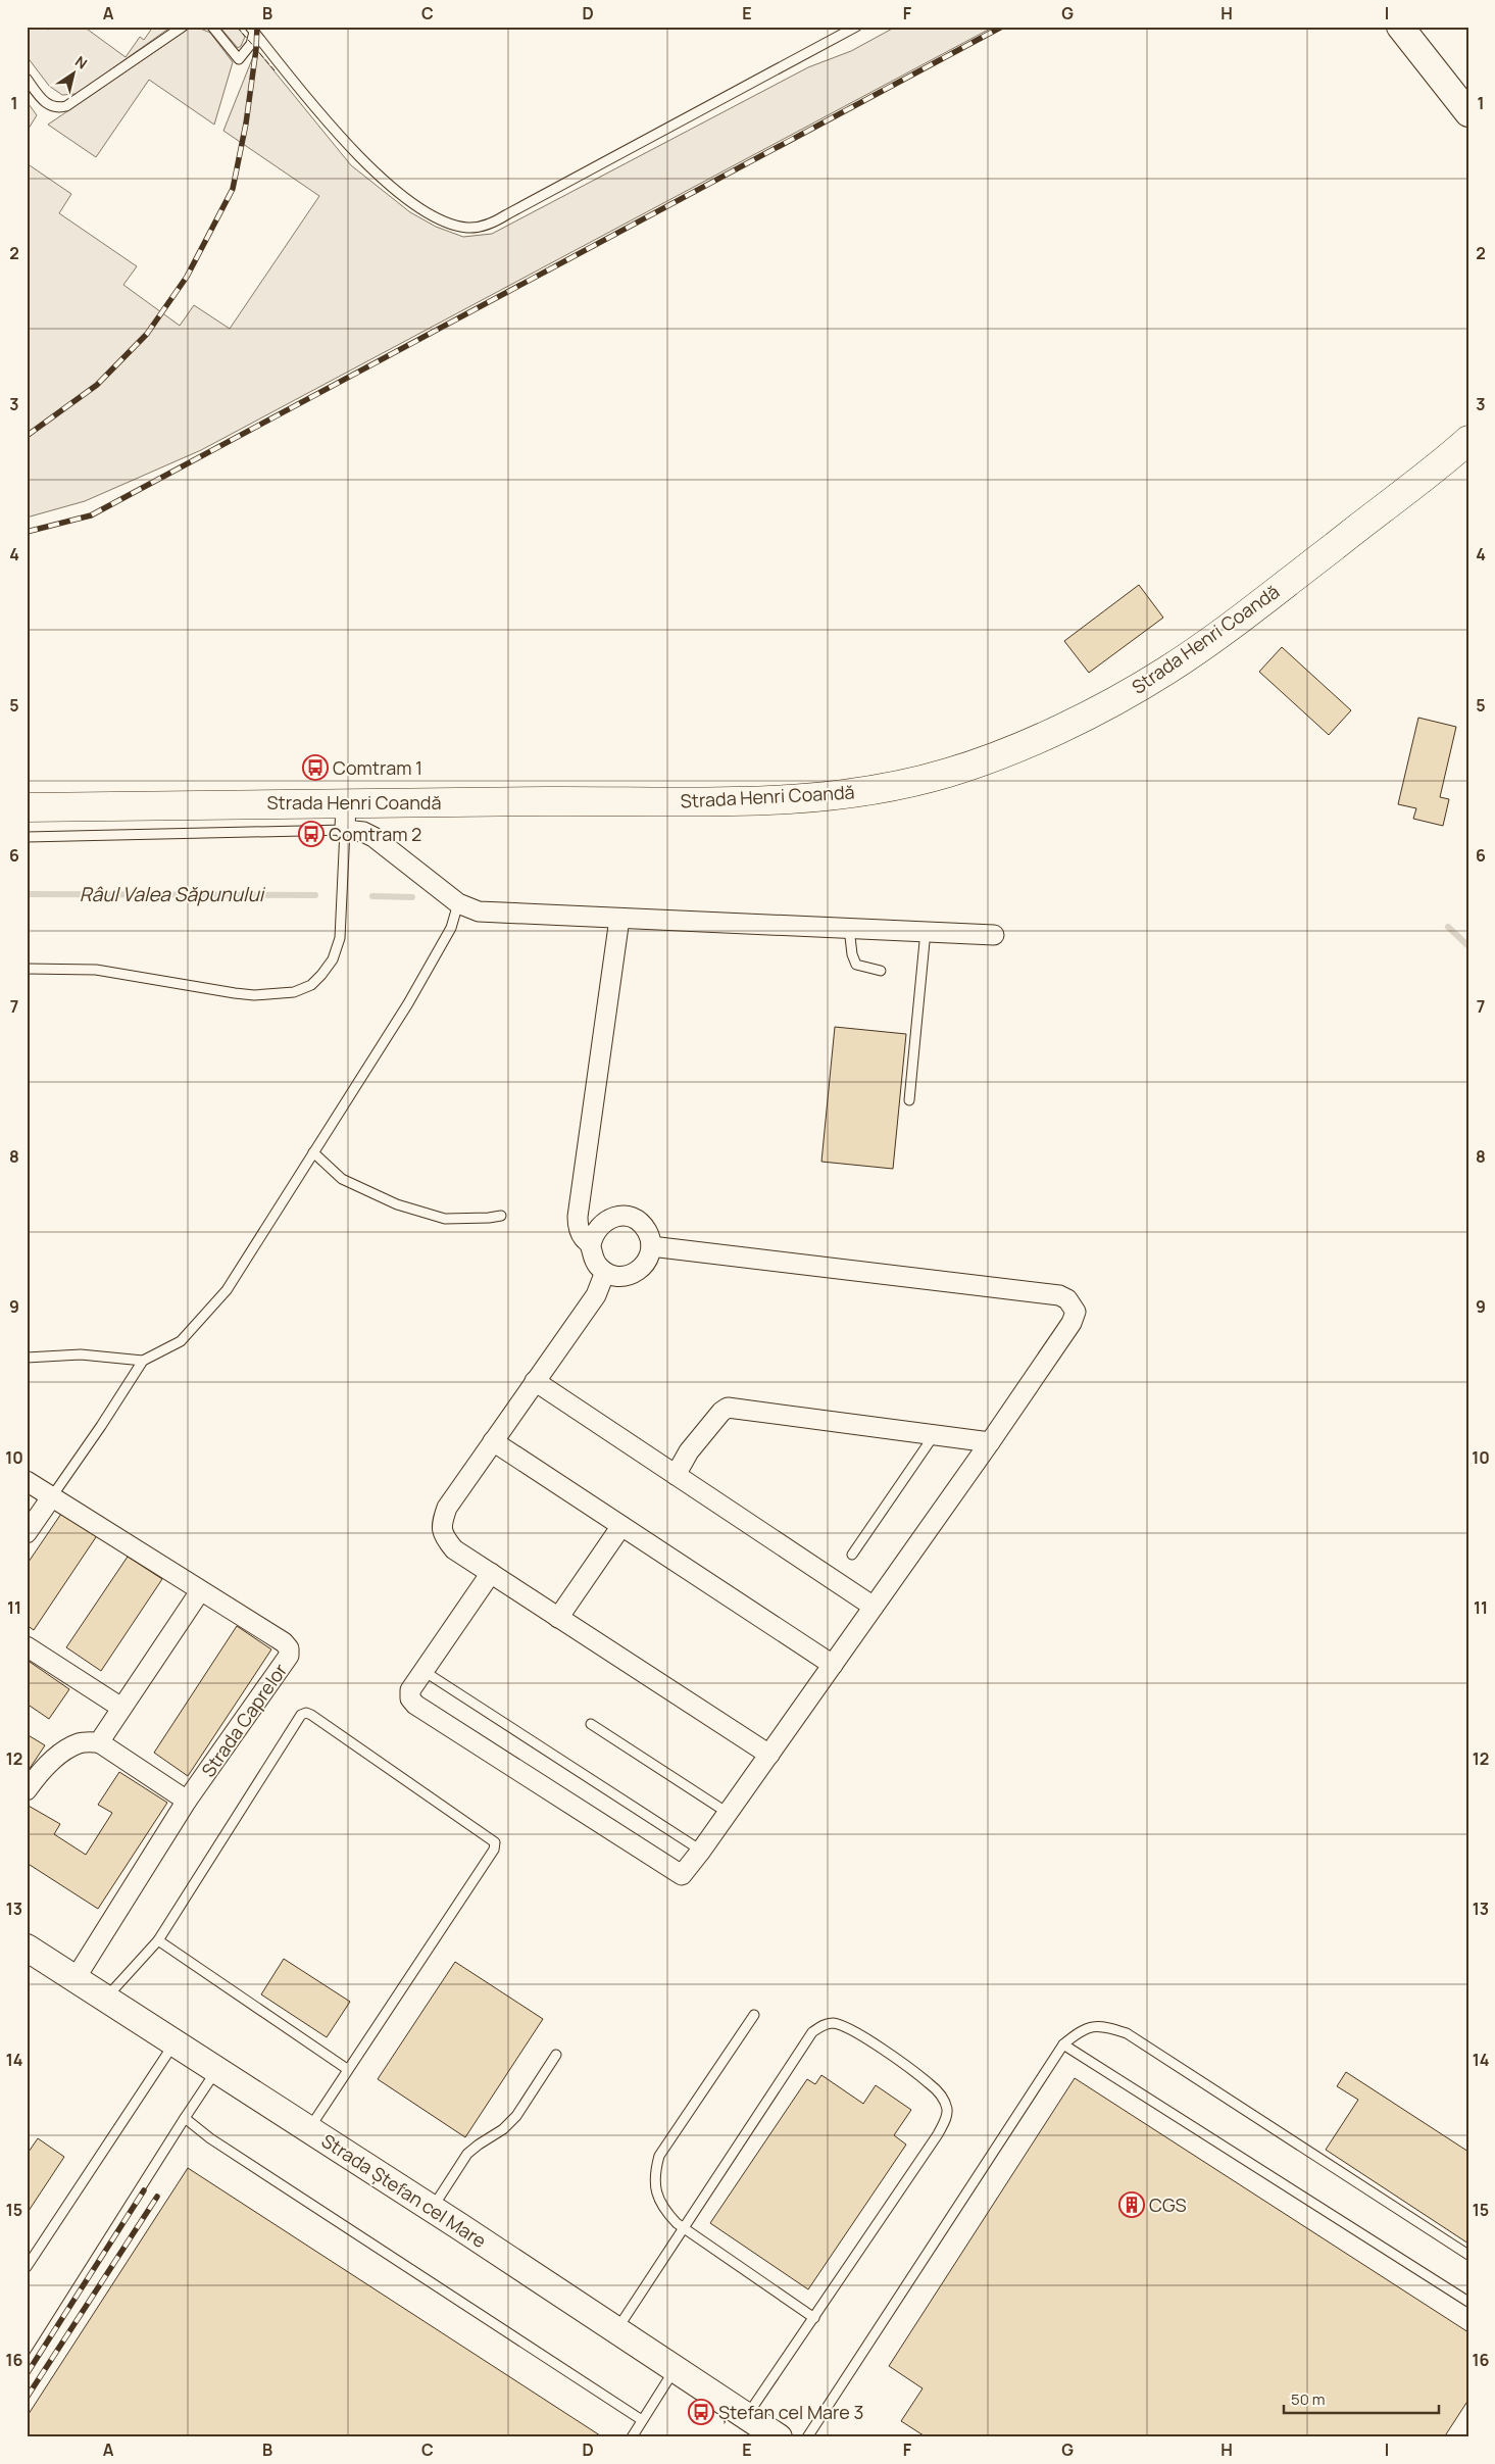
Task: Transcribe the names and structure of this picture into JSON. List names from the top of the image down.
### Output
{
  "streets": {
    "main road": ["Strada Henri Coandă", "Strada Ștefan cel Mare"],
    "street": ["Strada Caprelor"]
  },
  "crossings": [
    ["Strada Caprelor", "Strada Ștefan cel Mare"]
  ],
  "water": ["Râul Valea Săpunului"],
  "places": {
    "bus stop": ["Comtram 1", "Comtram 2", "Ștefan cel Mare 3"],
    "building": ["CGS"]
  },
  "scale_bar": "50 m",
  "north": "top right",
  "grid": {
    "columns": [
      "A",
      "B",
      "C",
      "D",
      "E",
      "F",
      "G",
      "H",
      "I"
    ],
    "rows": [
      "1",
      "2",
      "3",
      "4",
      "5",
      "6",
      "7",
      "8",
      "9",
      "10",
      "11",
      "12",
      "13",
      "14",
      "15",
      "16"
    ]
  }
}
